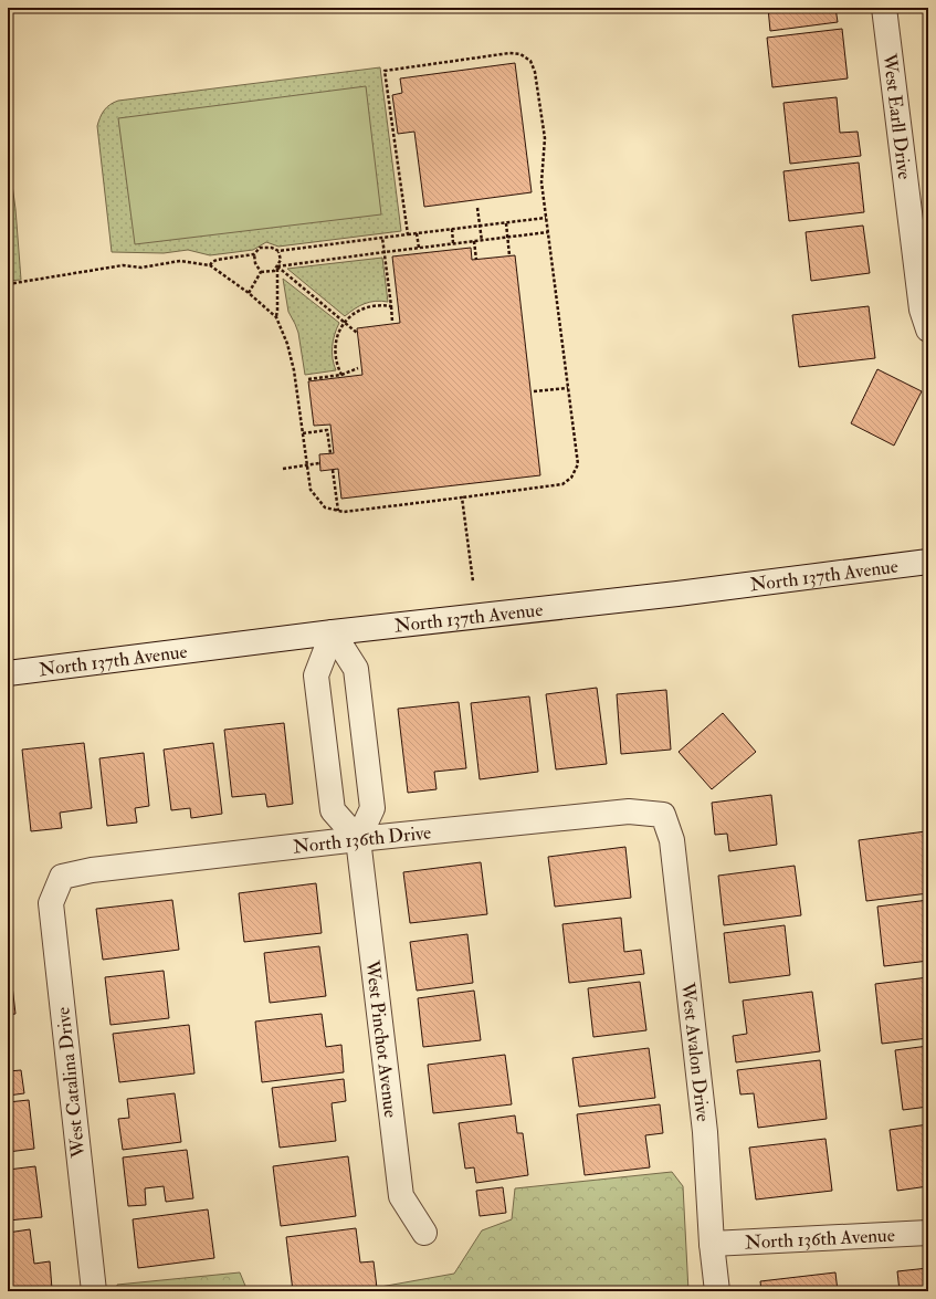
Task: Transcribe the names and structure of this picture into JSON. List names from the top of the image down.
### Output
{
  "streets": {
    "street": [
      "West Earll Drive",
      "North 137th Avenue",
      "North 136th Drive",
      "West Pinchot Avenue",
      "West Avalon Drive",
      "West Catalina Drive",
      "North 136th Avenue"
    ]
  },
  "crossings": [
    ["North 136th Drive", "West Pinchot Avenue"],
    ["North 136th Drive", "West Avalon Drive"],
    ["North 136th Drive", "West Catalina Drive"],
    ["West Avalon Drive", "North 136th Avenue"]
  ]
}
